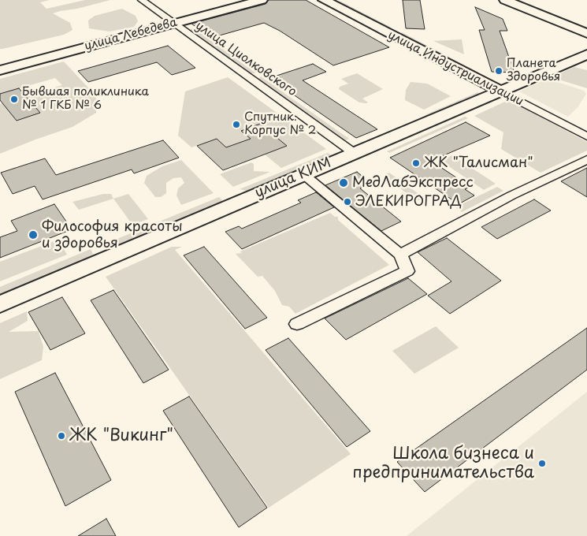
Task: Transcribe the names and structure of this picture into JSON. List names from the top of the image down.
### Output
{
  "streets": {
    "street": [
      "улица Лебедева",
      "улица Циолковского",
      "улица Индустриализации",
      "улица КИМ"
    ]
  },
  "crossings": [
    ["улица Лебедева", "улица Циолковского"],
    ["улица Циолковского", "улица КИМ"],
    ["улица Индустриализации", "улица КИМ"]
  ],
  "places": [
    "Планета Здоровья",
    "Бывшая поликлиника № 1 ГКБ № 6",
    "Спутник. Корпус № 2",
    "ЖК \"Талисман\"",
    "МедЛабЭкспресс",
    "ЭЛЕКИРОГРАД",
    "Философия красоты и здоровья",
    "ЖК \"Викинг\"",
    "Школа бизнеса и предпринимательства"
  ]
}
